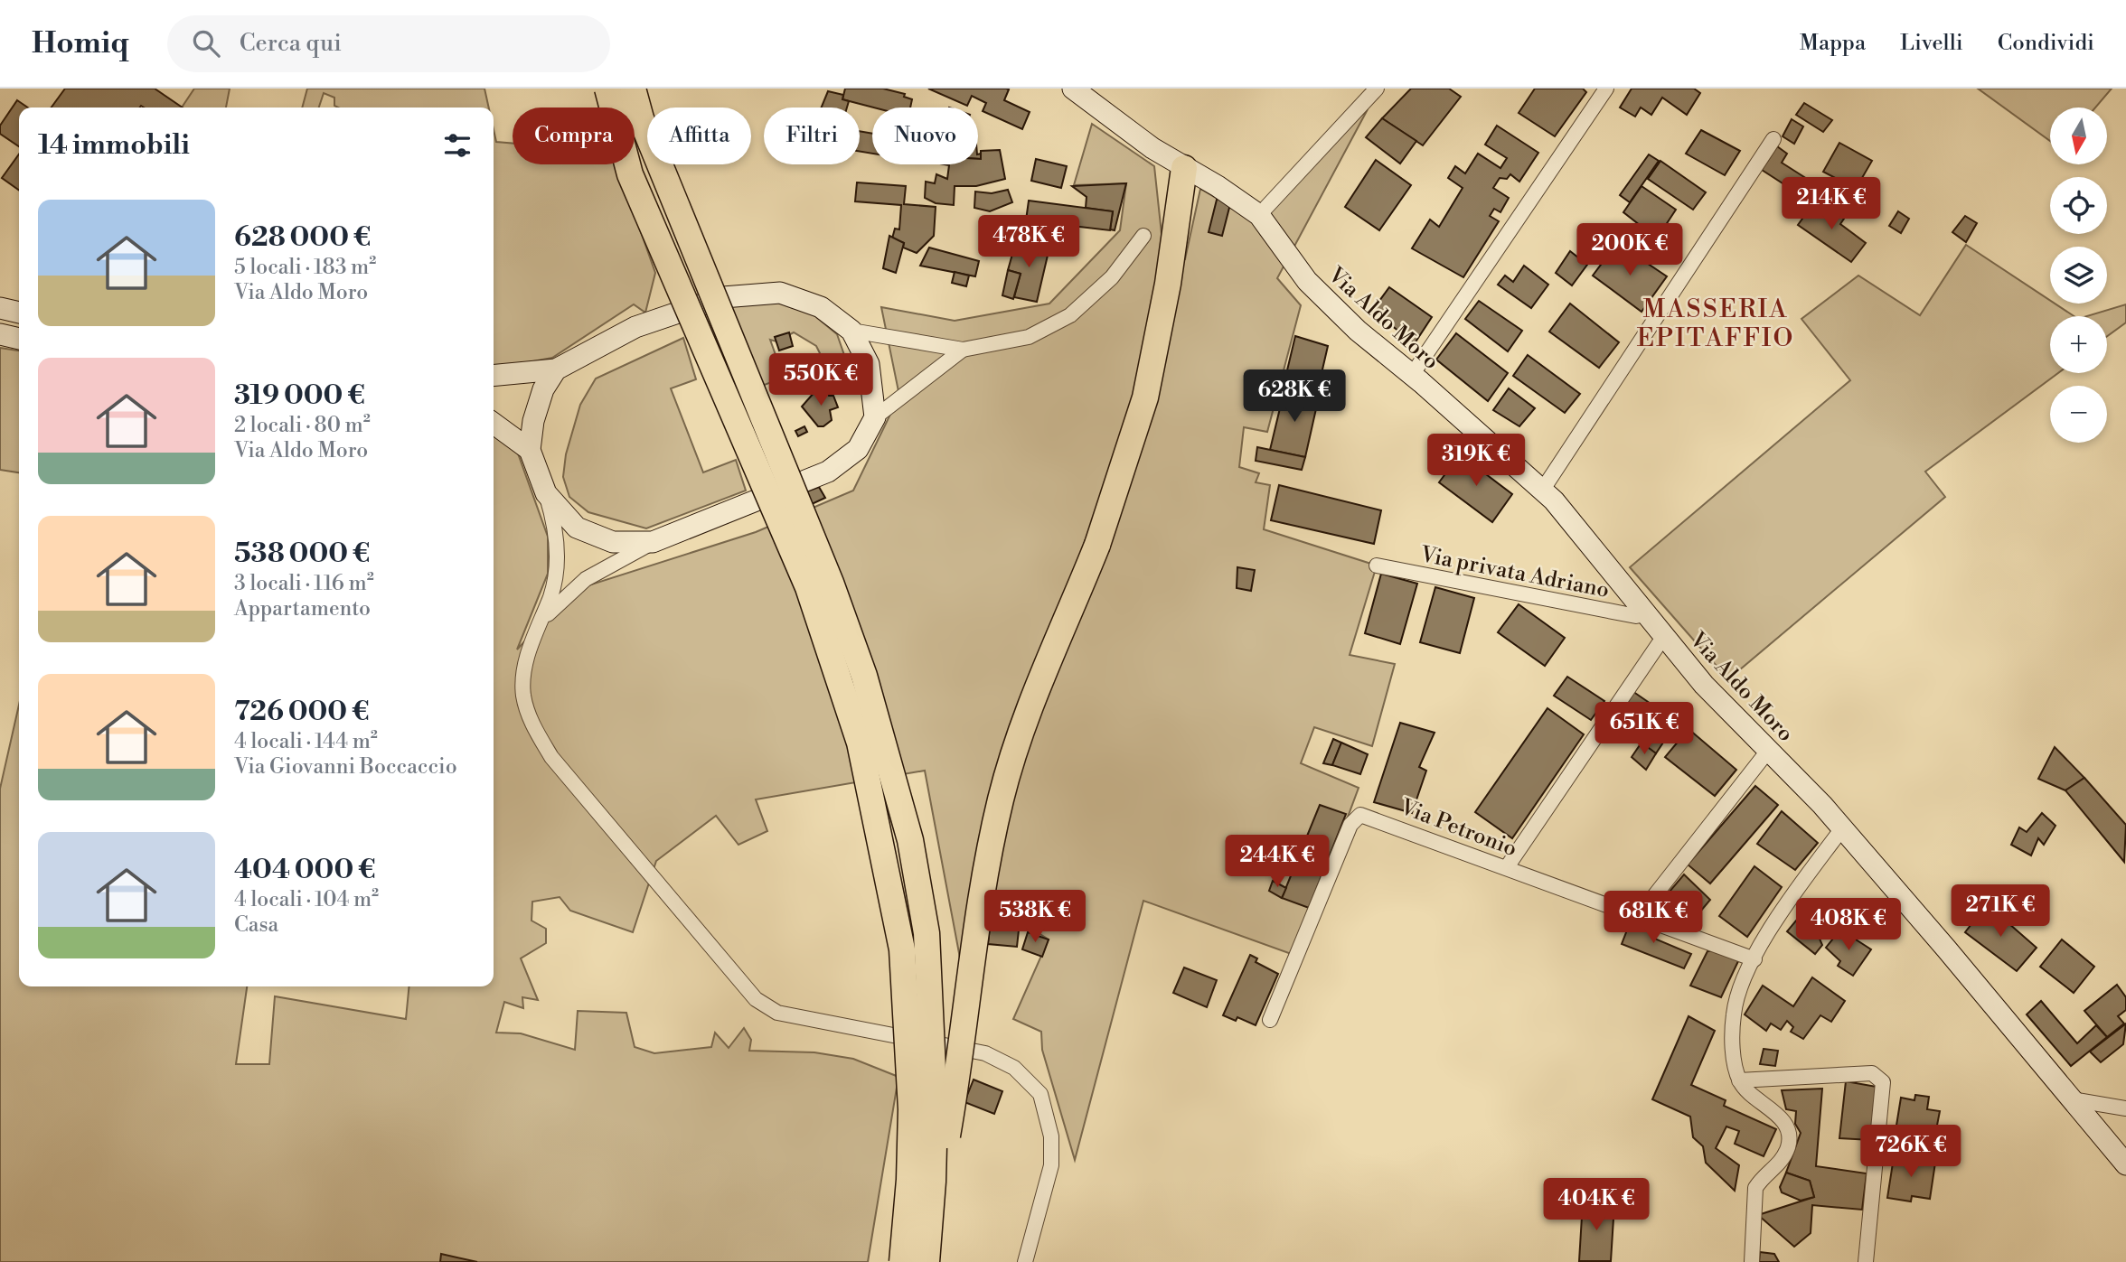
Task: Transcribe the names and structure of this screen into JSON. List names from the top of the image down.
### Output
{
  "streets": {
    "street": ["Via Aldo Moro", "Via privata Adriano", "Via Petronio"]
  },
  "crossings": [
    ["Via Aldo Moro", "Via privata Adriano"]
  ],
  "districts": ["MASSERIA EPITAFFIO"],
  "north": "bottom",
  "page": {
    "header": "Homiq",
    "search": "Cerca qui",
    "nav": ["Mappa", "Livelli", "Condividi"],
    "map_buttons": ["+", "−"],
    "chip": [
      "Compra",
      "Affitta",
      "Filtri",
      "Nuovo"
    ],
    "heading": "14 immobili",
    "price": [
      "214K €",
      "478K €",
      "200K €",
      "550K €",
      "628K €",
      "319K €",
      "651K €",
      "244K €",
      "271K €",
      "538K €",
      "681K €",
      "408K €",
      "726K €",
      "404K €"
    ],
    "list": [
      {
        "name": "628 000 €",
        "note": "5 locali · 183 m² · Via Aldo Moro"
      },
      {
        "name": "319 000 €",
        "note": "2 locali · 80 m² · Via Aldo Moro"
      },
      {
        "name": "538 000 €",
        "note": "3 locali · 116 m² · Appartamento"
      },
      {
        "name": "726 000 €",
        "note": "4 locali · 144 m² · Via Giovanni Boccaccio"
      },
      {
        "name": "404 000 €",
        "note": "4 locali · 104 m² · Casa"
      }
    ]
  }
}
